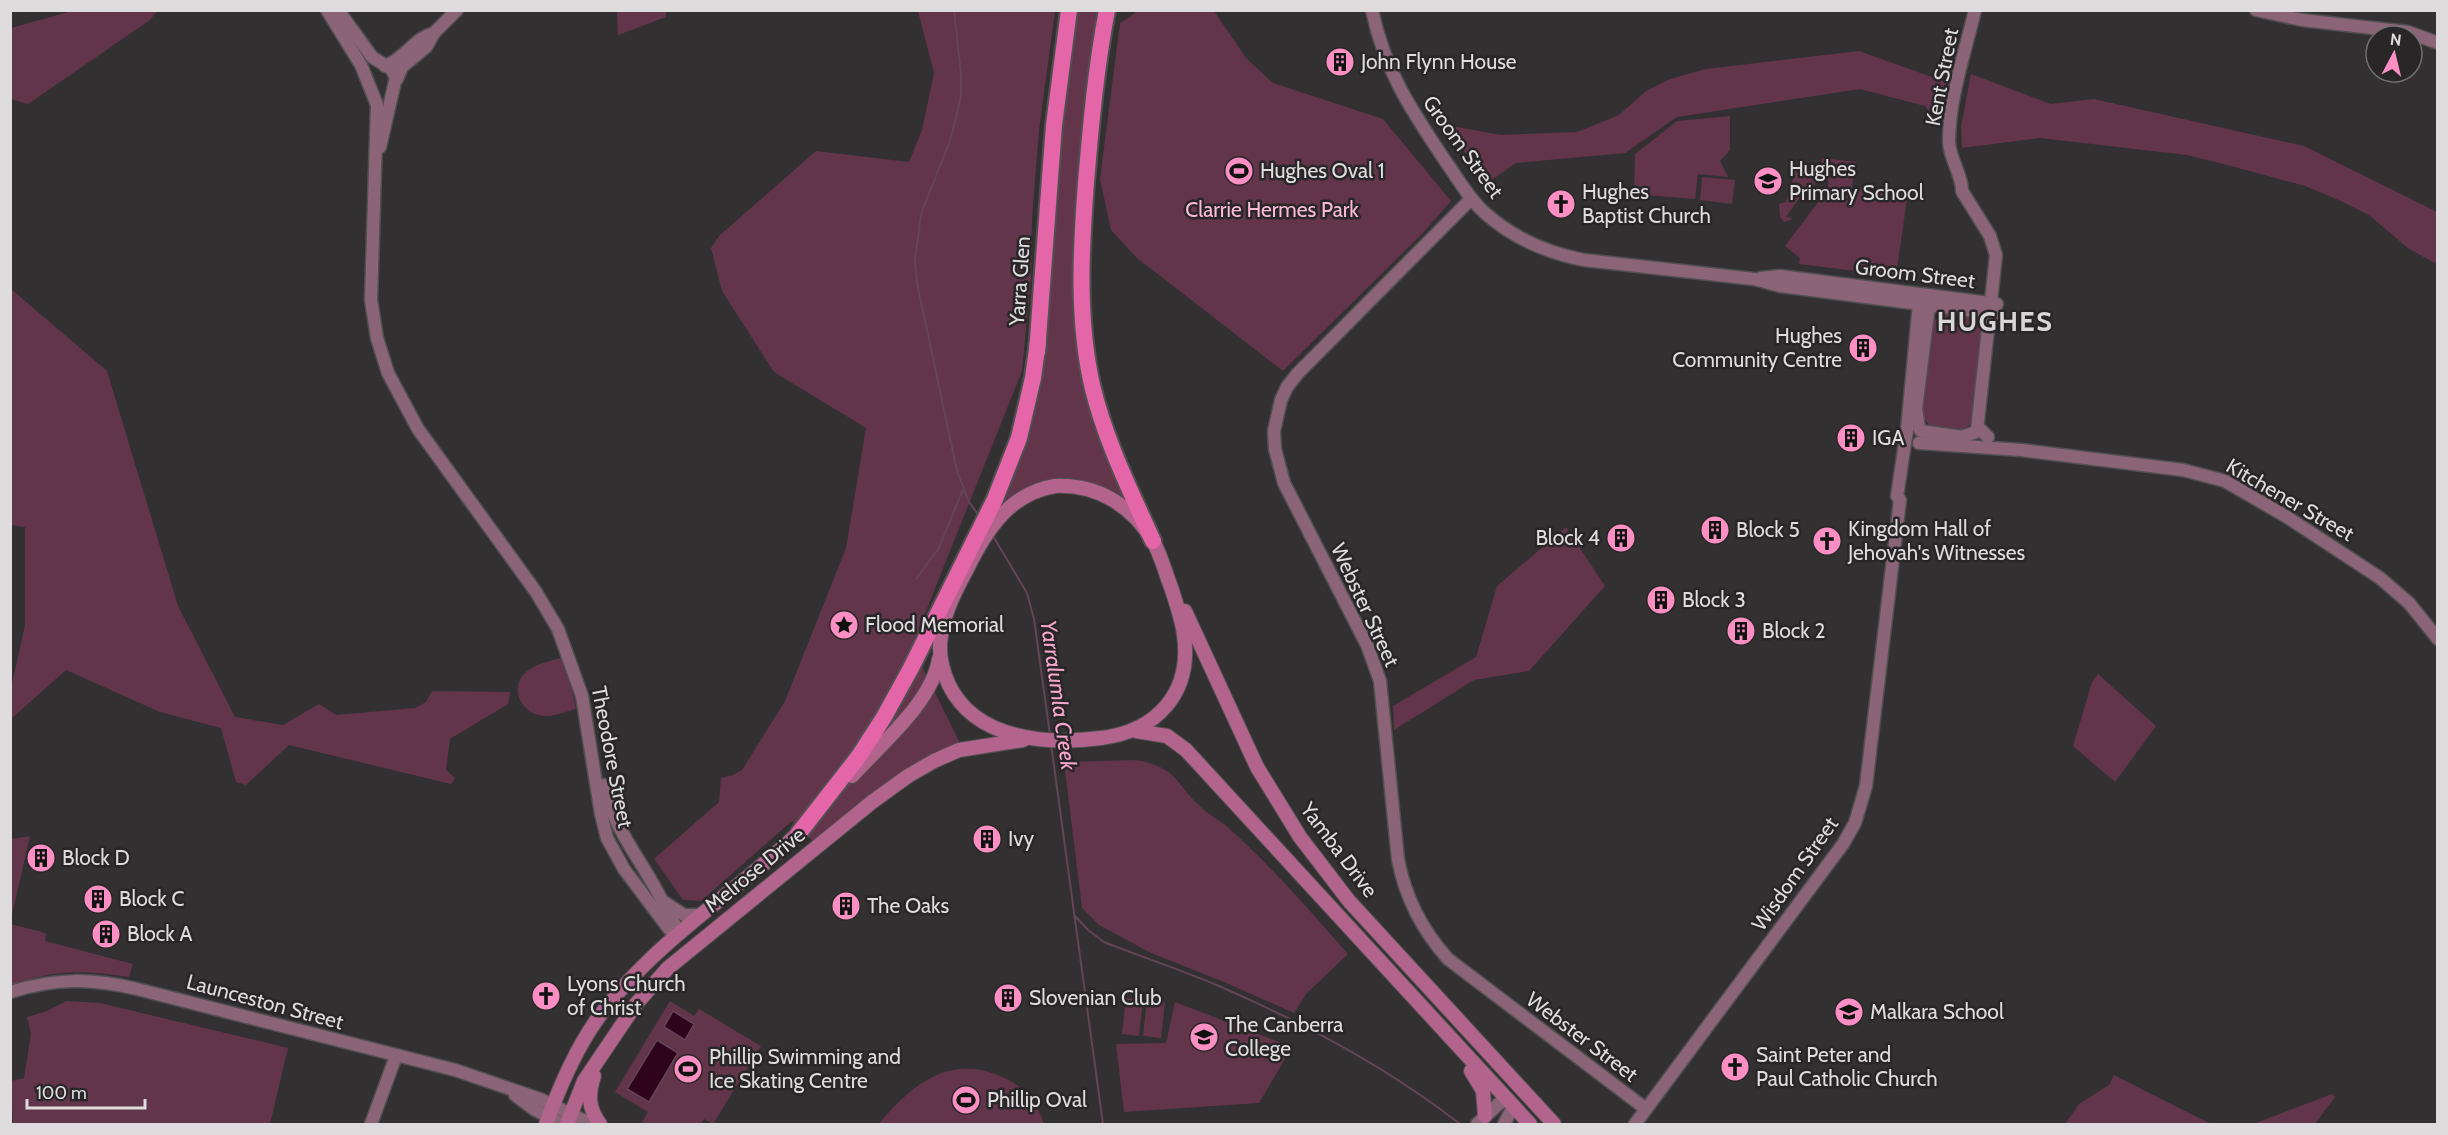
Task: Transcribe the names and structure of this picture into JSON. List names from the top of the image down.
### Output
{
  "streets": {
    "highway": ["Yarra Glen"],
    "main road": [
      "Kent Street",
      "Groom Street",
      "Kitchener Street",
      "Webster Street",
      "Theodore Street",
      "Yamba Drive",
      "Melrose Drive",
      "Wisdom Street",
      "Launceston Street"
    ]
  },
  "crossings": [
    ["Kent Street", "Groom Street"],
    ["Kent Street", "Kitchener Street"],
    ["Groom Street", "Webster Street"],
    ["Groom Street", "Wisdom Street"],
    ["Yarra Glen", "Melrose Drive"],
    ["Kitchener Street", "Wisdom Street"],
    ["Webster Street", "Wisdom Street"],
    ["Theodore Street", "Melrose Drive"],
    ["Yamba Drive", "Melrose Drive"],
    ["Melrose Drive", "Launceston Street"]
  ],
  "districts": ["HUGHES"],
  "water": ["Yarralumla Creek"],
  "parks": ["Clarrie Hermes Park"],
  "places": {
    "building": [
      "John Flynn House",
      "Hughes Community Centre",
      "IGA",
      "Block 5",
      "Block 4",
      "Block 3",
      "Block 2",
      "Ivy",
      "Block D",
      "Block C",
      "The Oaks",
      "Block A",
      "Slovenian Club"
    ],
    "sports": ["Hughes Oval 1", "Phillip Swimming and Ice Skating Centre", "Phillip Oval"],
    "school or university": ["Hughes Primary School", "Malkara School", "The Canberra College"],
    "church": [
      "Hughes Baptist Church",
      "Kingdom Hall of Jehovah's Witnesses",
      "Lyons Church of Christ",
      "Saint Peter and Paul Catholic Church"
    ],
    "place": ["Flood Memorial"]
  },
  "scale_bar": "100 m",
  "north": "top"
}
